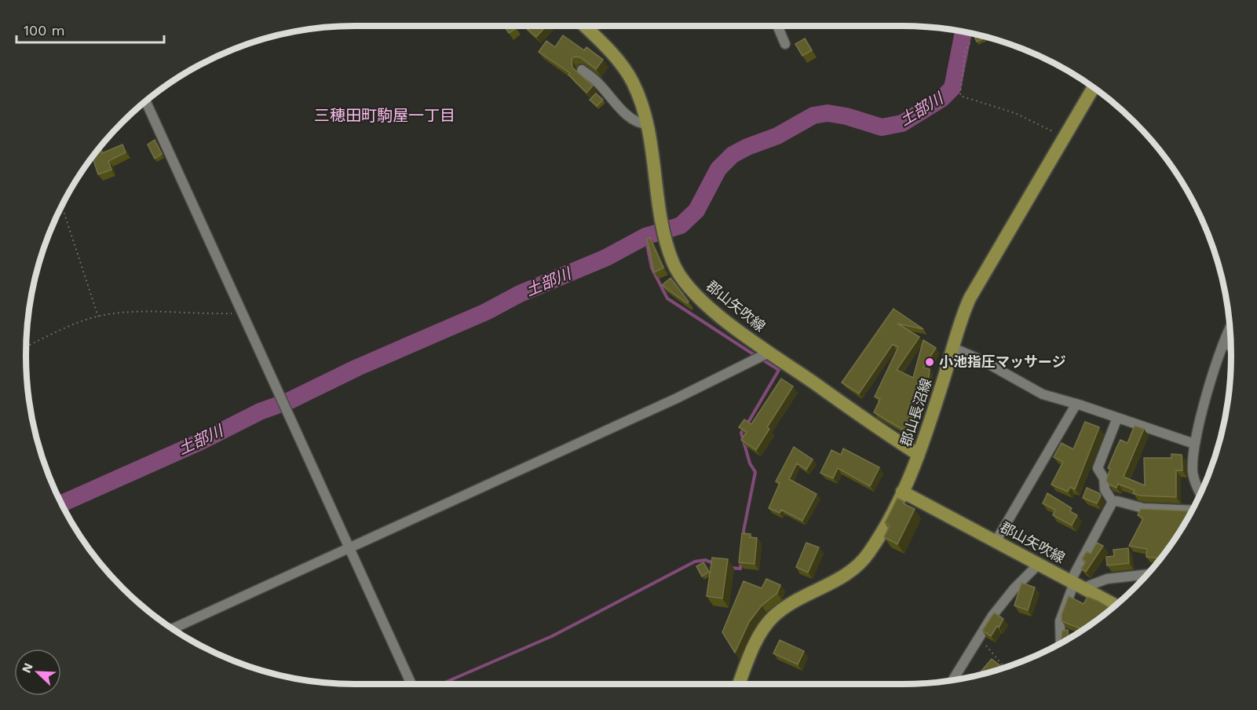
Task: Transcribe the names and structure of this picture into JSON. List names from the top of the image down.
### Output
{
  "streets": {
    "main road": ["郡山矢吹線", "郡山長沼線"]
  },
  "crossings": [
    ["郡山矢吹線", "郡山長沼線"]
  ],
  "districts": ["三穂田町駒屋一丁目"],
  "water": ["土部川"],
  "places": ["小池指圧マッサージ"],
  "scale_bar": "100 m",
  "north": "top left"
}
